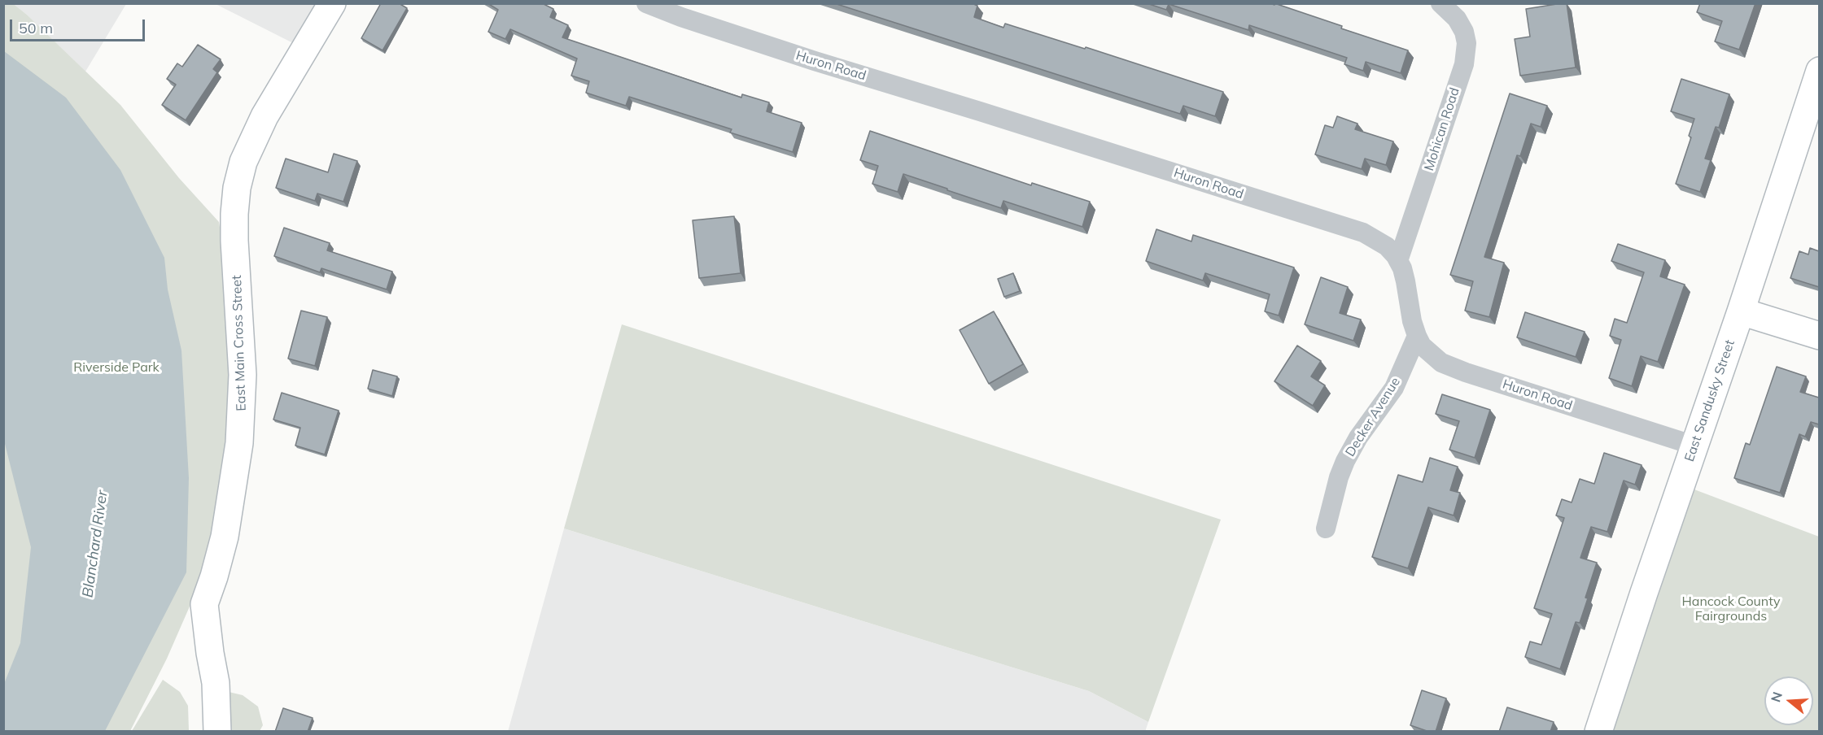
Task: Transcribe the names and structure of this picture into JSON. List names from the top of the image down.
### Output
{
  "streets": {
    "main road": ["East Main Cross Street", "East Sandusky Street"],
    "street": ["Huron Road", "Mohican Road", "Decker Avenue"]
  },
  "crossings": [
    ["Huron Road", "Mohican Road"],
    ["Huron Road", "East Sandusky Street"],
    ["Huron Road", "Decker Avenue"]
  ],
  "water": ["Blanchard River"],
  "parks": ["Riverside Park", "Hancock County Fairgrounds"],
  "scale_bar": "50 m",
  "north": "left"
}
